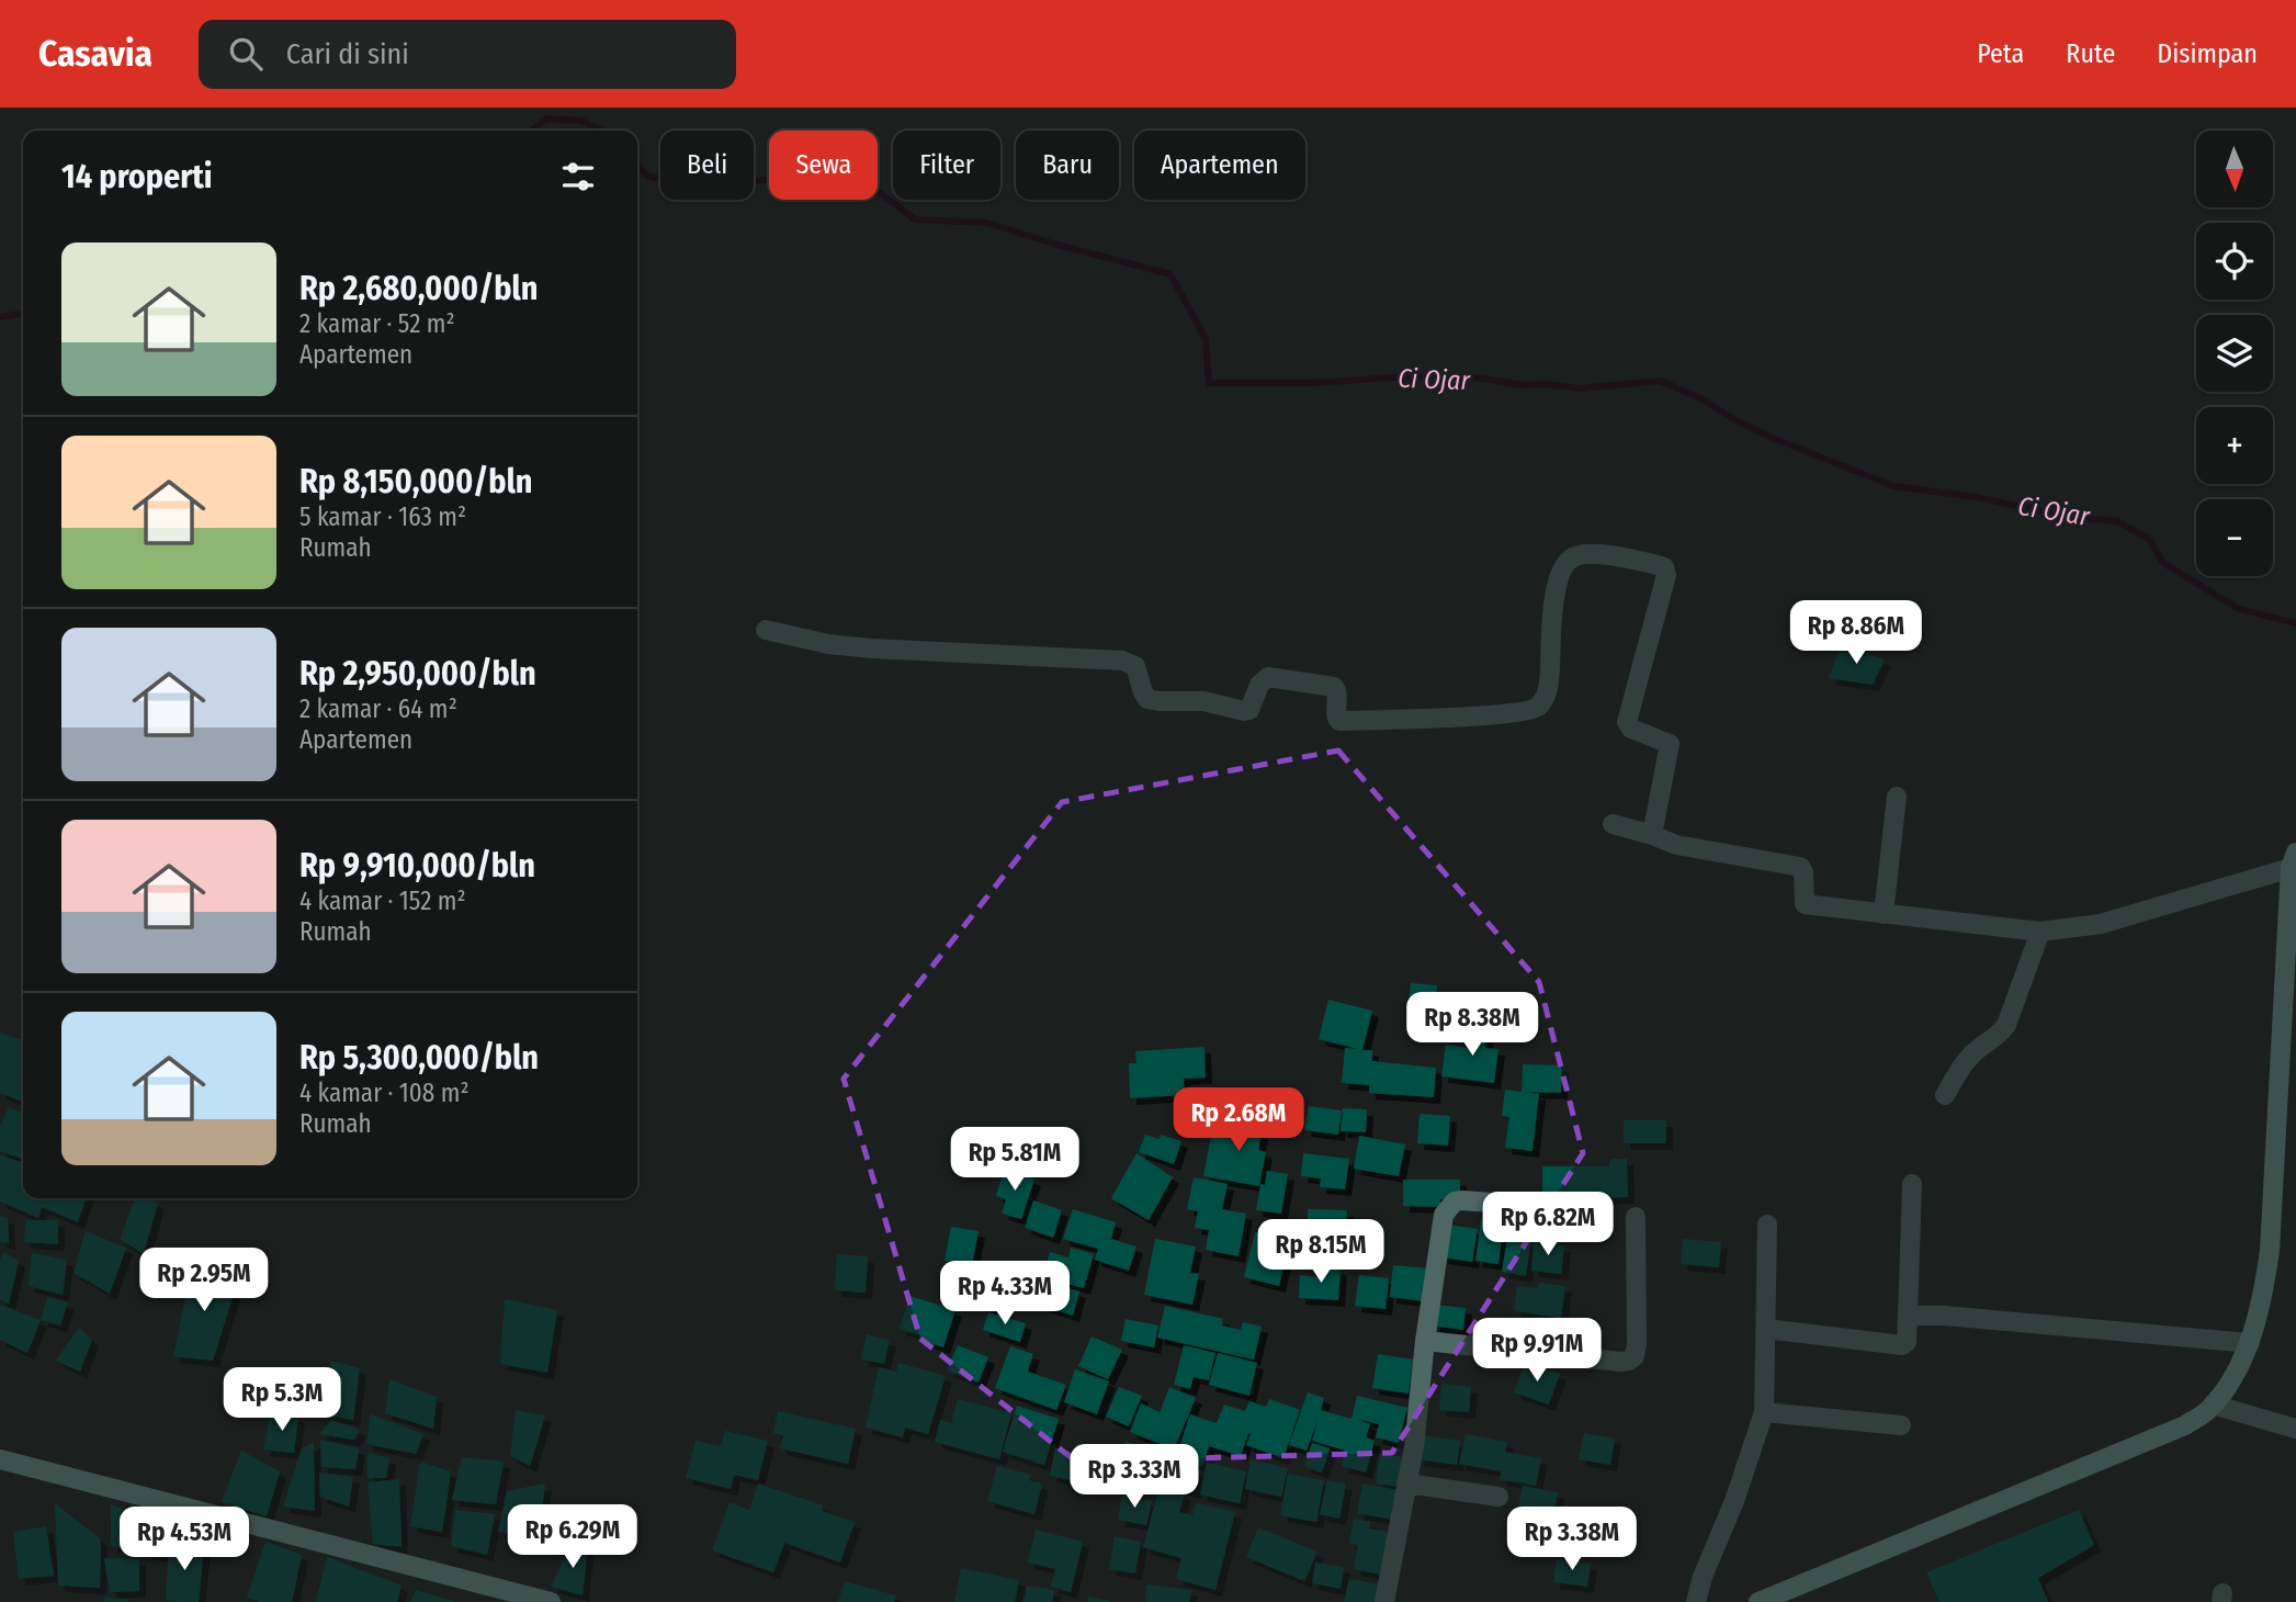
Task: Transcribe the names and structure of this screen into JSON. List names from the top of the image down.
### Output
{
  "water": ["Ci Ojar"],
  "north": "bottom",
  "page": {
    "header": "Casavia",
    "search": "Cari di sini",
    "nav": ["Peta", "Rute", "Disimpan"],
    "map_buttons": ["+", "−"],
    "chip": [
      "Beli",
      "Sewa",
      "Filter",
      "Baru",
      "Apartemen"
    ],
    "heading": "14 properti",
    "list": [
      {
        "name": "Rp 2,680,000/bln",
        "note": "2 kamar · 52 m² · Apartemen"
      },
      {
        "name": "Rp 8,150,000/bln",
        "note": "5 kamar · 163 m² · Rumah"
      },
      {
        "name": "Rp 2,950,000/bln",
        "note": "2 kamar · 64 m² · Apartemen"
      },
      {
        "name": "Rp 9,910,000/bln",
        "note": "4 kamar · 152 m² · Rumah"
      },
      {
        "name": "Rp 5,300,000/bln",
        "note": "4 kamar · 108 m² · Rumah"
      }
    ],
    "price": [
      "Rp 8.86M",
      "Rp 8.38M",
      "Rp 2.68M",
      "Rp 5.81M",
      "Rp 6.82M",
      "Rp 8.15M",
      "Rp 2.95M",
      "Rp 4.33M",
      "Rp 9.91M",
      "Rp 5.3M",
      "Rp 3.33M",
      "Rp 6.29M",
      "Rp 4.53M",
      "Rp 3.38M"
    ]
  }
}
